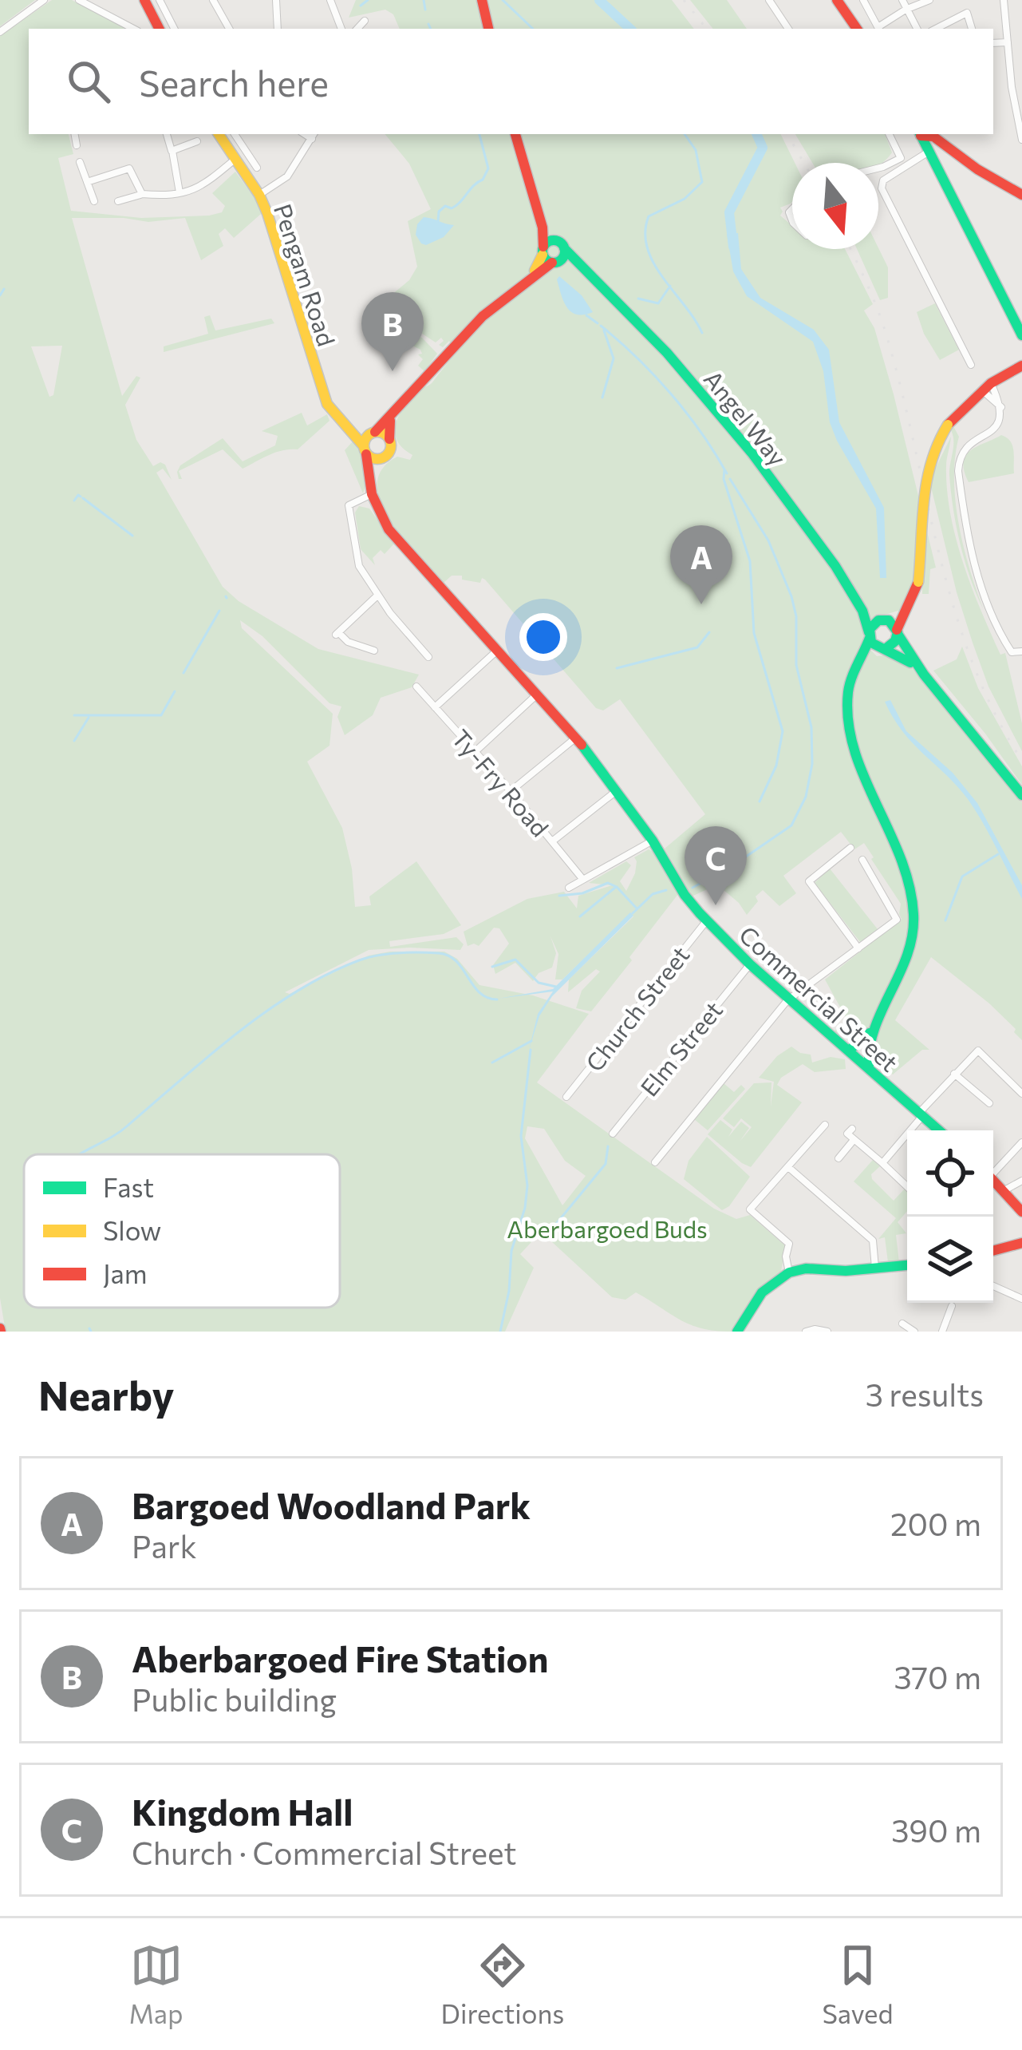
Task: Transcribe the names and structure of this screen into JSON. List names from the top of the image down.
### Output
{
  "streets": {
    "main road": ["Pengam Road", "Angel Way", "Commercial Street"],
    "street": ["Ty-Fry Road", "Church Street", "Elm Street"]
  },
  "crossings": [
    ["Pengam Road", "Commercial Street"],
    ["Commercial Street", "Church Street"],
    ["Commercial Street", "Elm Street"]
  ],
  "parks": ["Aberbargoed Buds"],
  "legend": ["Fast", "Slow", "Jam"],
  "north": "bottom",
  "page": {
    "search": "Search here",
    "pins": ["B", "A", "C"],
    "heading": ["Nearby", "3 results"],
    "list": [
      {
        "mark": "A",
        "name": "Bargoed Woodland Park",
        "note": "Park",
        "value": "200 m"
      },
      {
        "mark": "B",
        "name": "Aberbargoed Fire Station",
        "note": "Public building",
        "value": "370 m"
      },
      {
        "mark": "C",
        "name": "Kingdom Hall",
        "note": "Church · Commercial Street",
        "value": "390 m"
      }
    ],
    "nav": ["Map", "Directions", "Saved"]
  }
}
